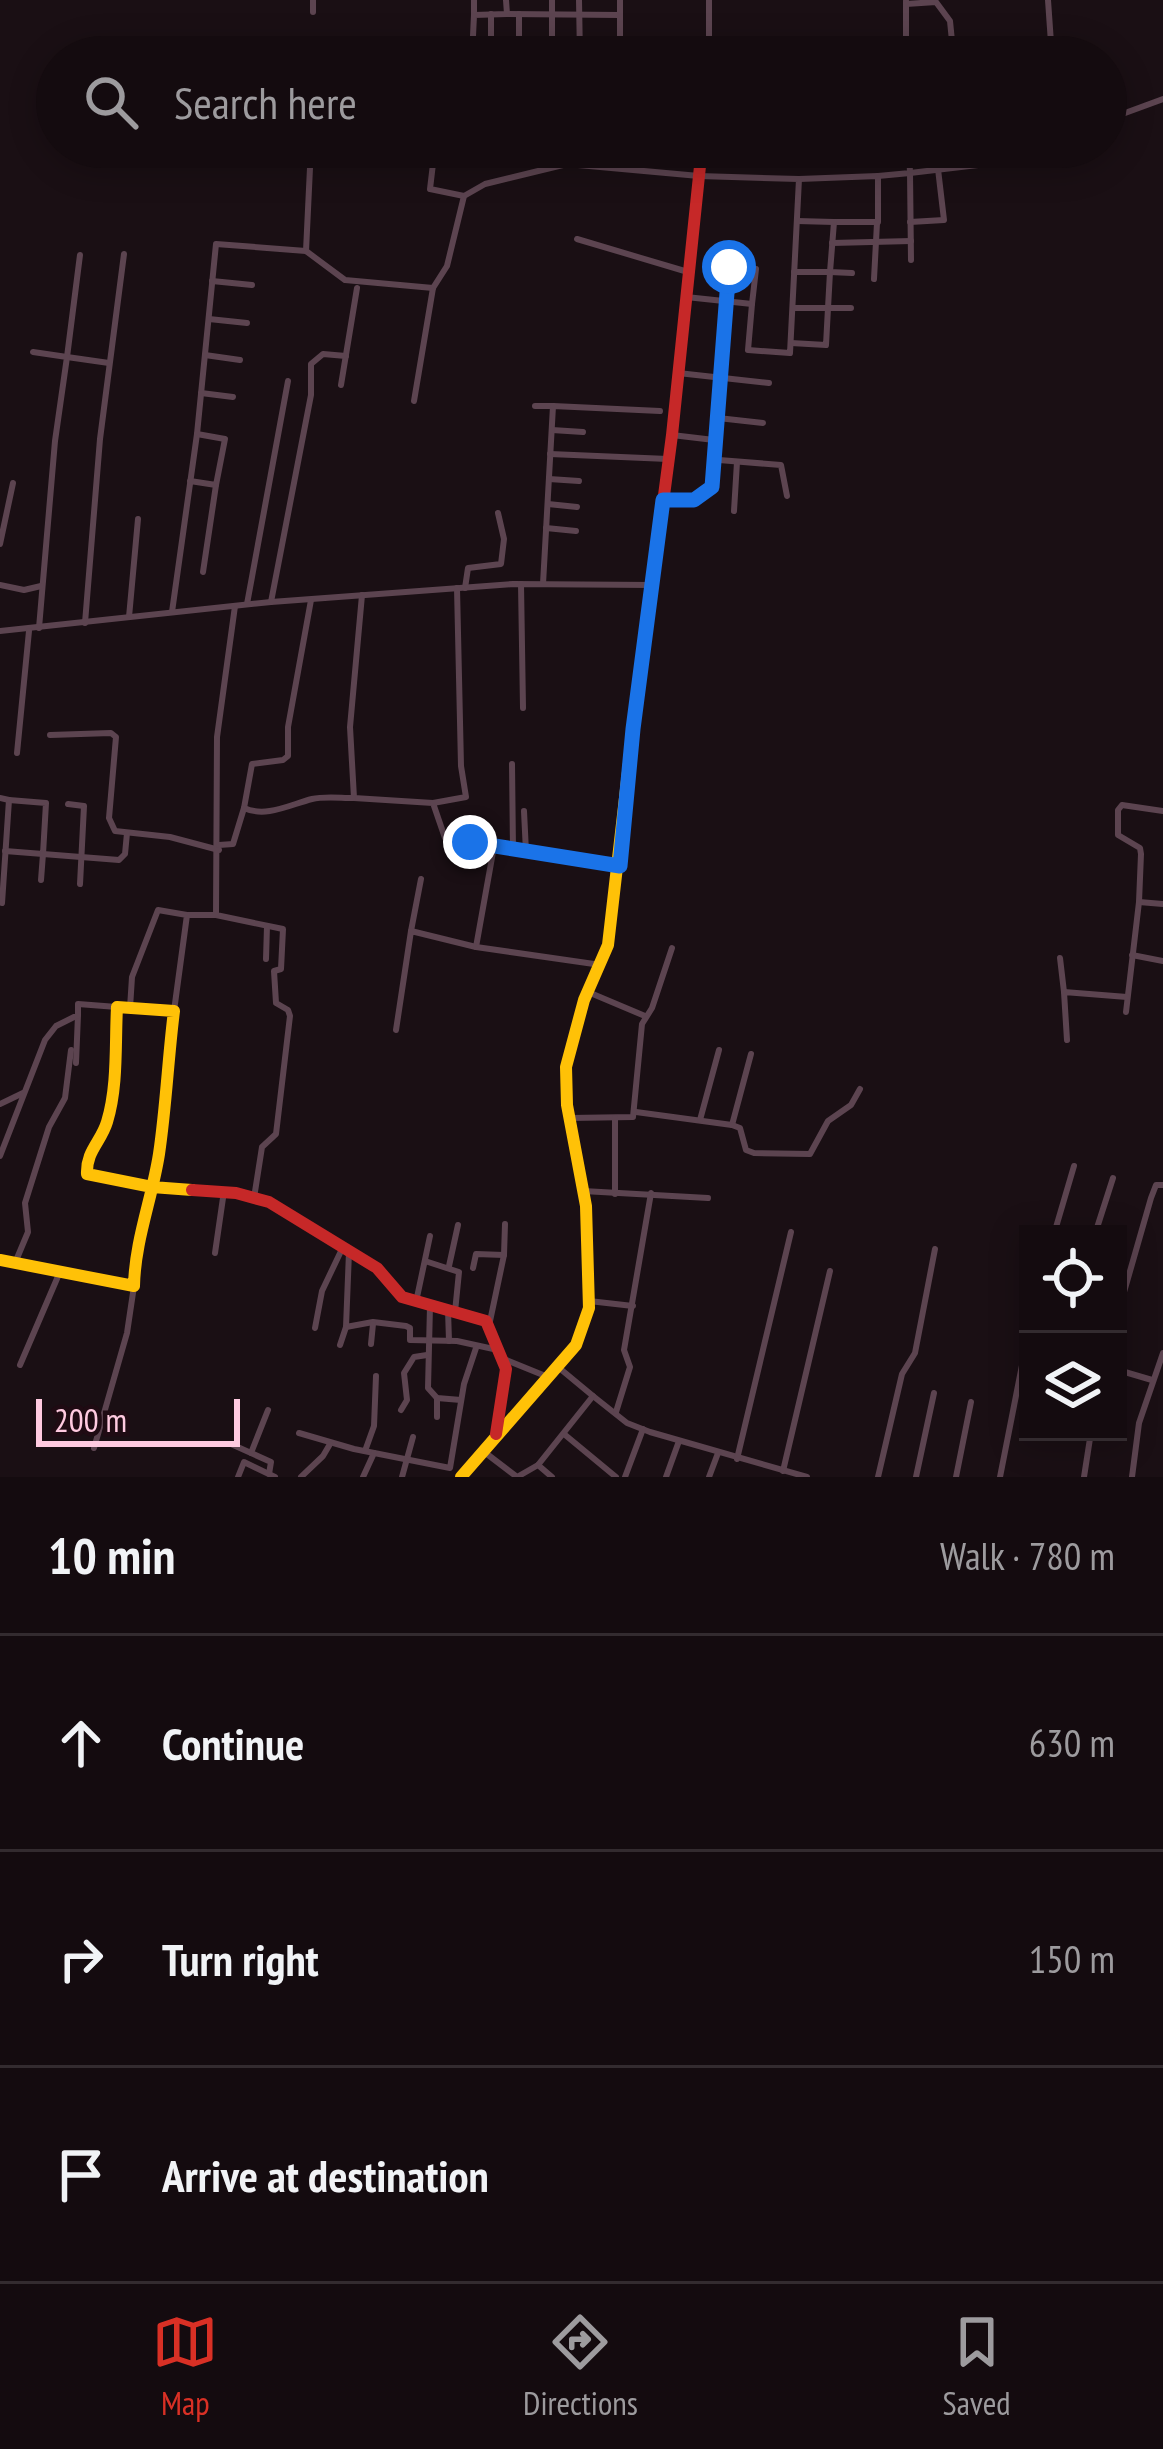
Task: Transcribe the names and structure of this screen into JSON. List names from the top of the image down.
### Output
{
  "scale_bar": "200 m",
  "page": {
    "search": "Search here",
    "scale": "200 m",
    "heading": ["10 min", "Walk · 780 m"],
    "list": [
      ["Continue", "630 m"],
      ["Turn right", "150 m"],
      "Arrive at destination"
    ],
    "nav": ["Map", "Directions", "Saved"]
  }
}
